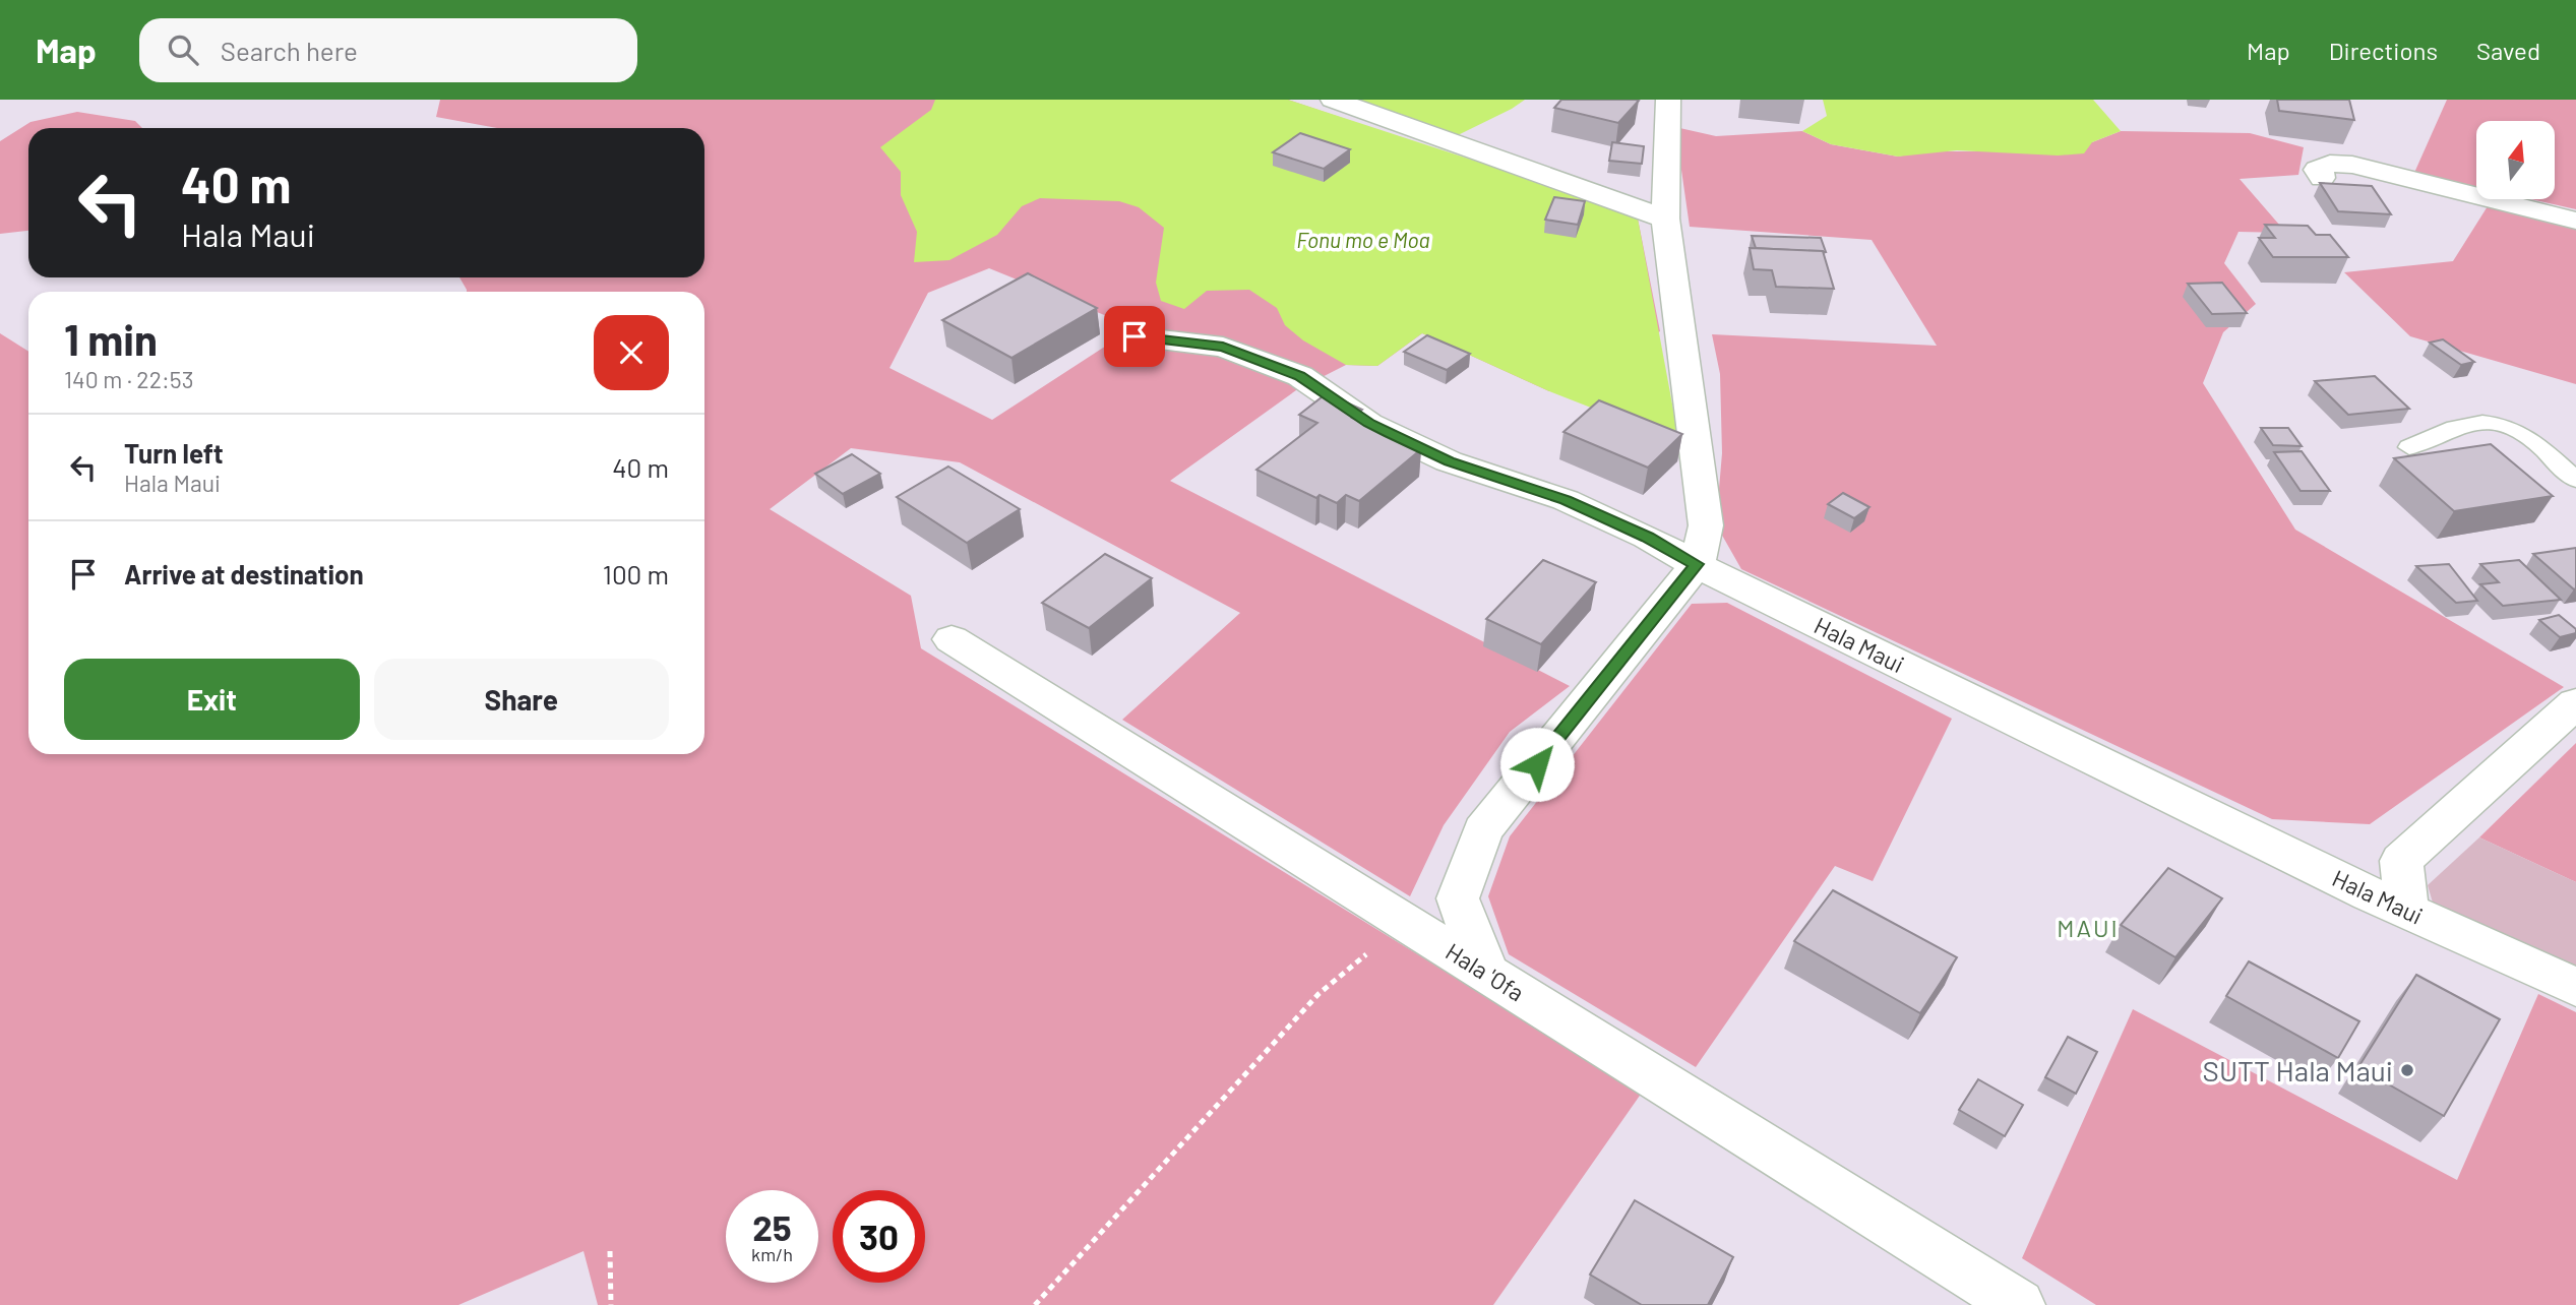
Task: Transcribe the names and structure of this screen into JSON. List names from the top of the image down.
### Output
{
  "streets": {
    "street": ["Hala Maui", "Hala 'Ofa"]
  },
  "districts": ["MAUI"],
  "water": ["Fonu mo e Moa"],
  "places": ["SUTT Hala Maui"],
  "north": "top",
  "page": {
    "header": "Map",
    "search": "Search here",
    "nav": ["Map", "Directions", "Saved"],
    "turn": ["40 m", "Hala Maui"],
    "heading": ["1 min", "140 m · 22:53"],
    "list": [
      {
        "name": "Turn left",
        "note": "Hala Maui",
        "value": "40 m"
      },
      {
        "name": "Arrive at destination",
        "value": "100 m"
      }
    ],
    "buttons": ["Exit", "Share"],
    "speed": "25 km/h",
    "limit": "30"
  }
}
